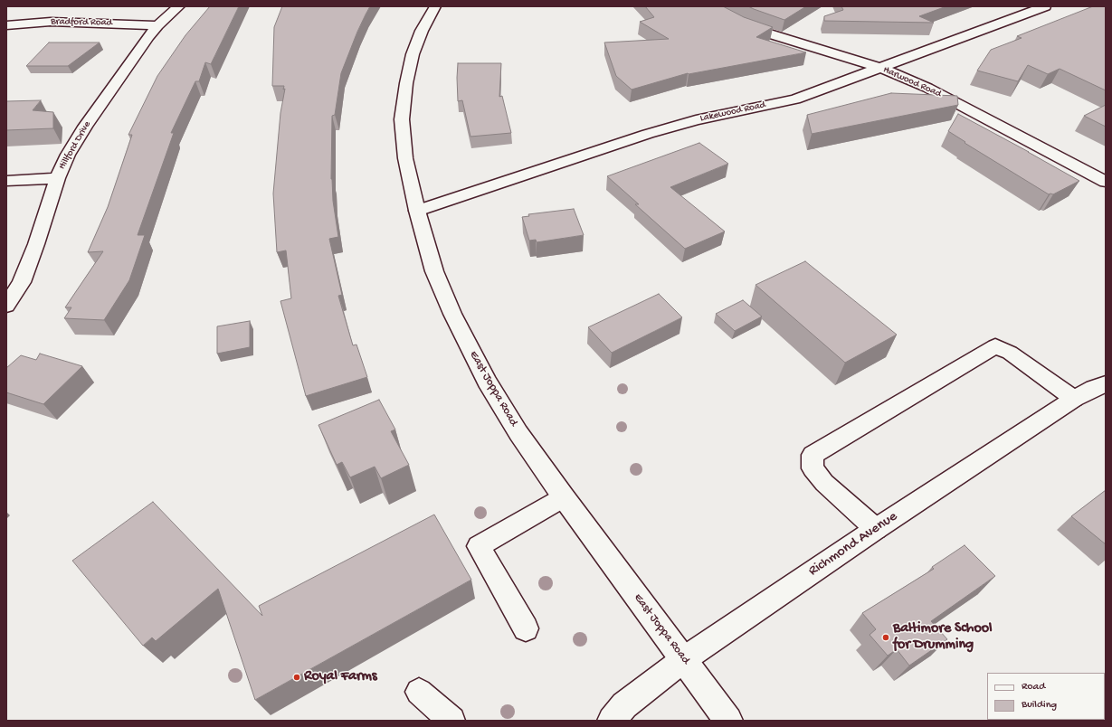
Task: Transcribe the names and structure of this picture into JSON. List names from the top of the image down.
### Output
{
  "streets": {
    "street": [
      "Bradford Road",
      "Harwood Road",
      "Lakewood Road",
      "Hillford Drive",
      "East Joppa Road",
      "Richmond Avenue"
    ]
  },
  "crossings": [
    ["Bradford Road", "Hillford Drive"],
    ["Harwood Road", "Lakewood Road"],
    ["Lakewood Road", "East Joppa Road"],
    ["East Joppa Road", "Richmond Avenue"]
  ],
  "places": ["Baltimore School for Drumming", "Royal Farms"],
  "legend": ["Road", "Building"]
}
